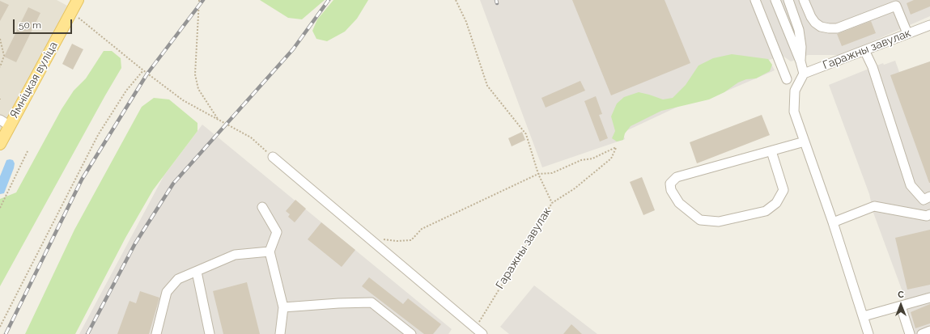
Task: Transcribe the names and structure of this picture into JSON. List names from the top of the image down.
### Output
{
  "streets": {
    "main road": ["Ямніцкая вуліца"],
    "street": ["Гаражны завулак"]
  },
  "scale_bar": "50 m",
  "north": "top"
}
